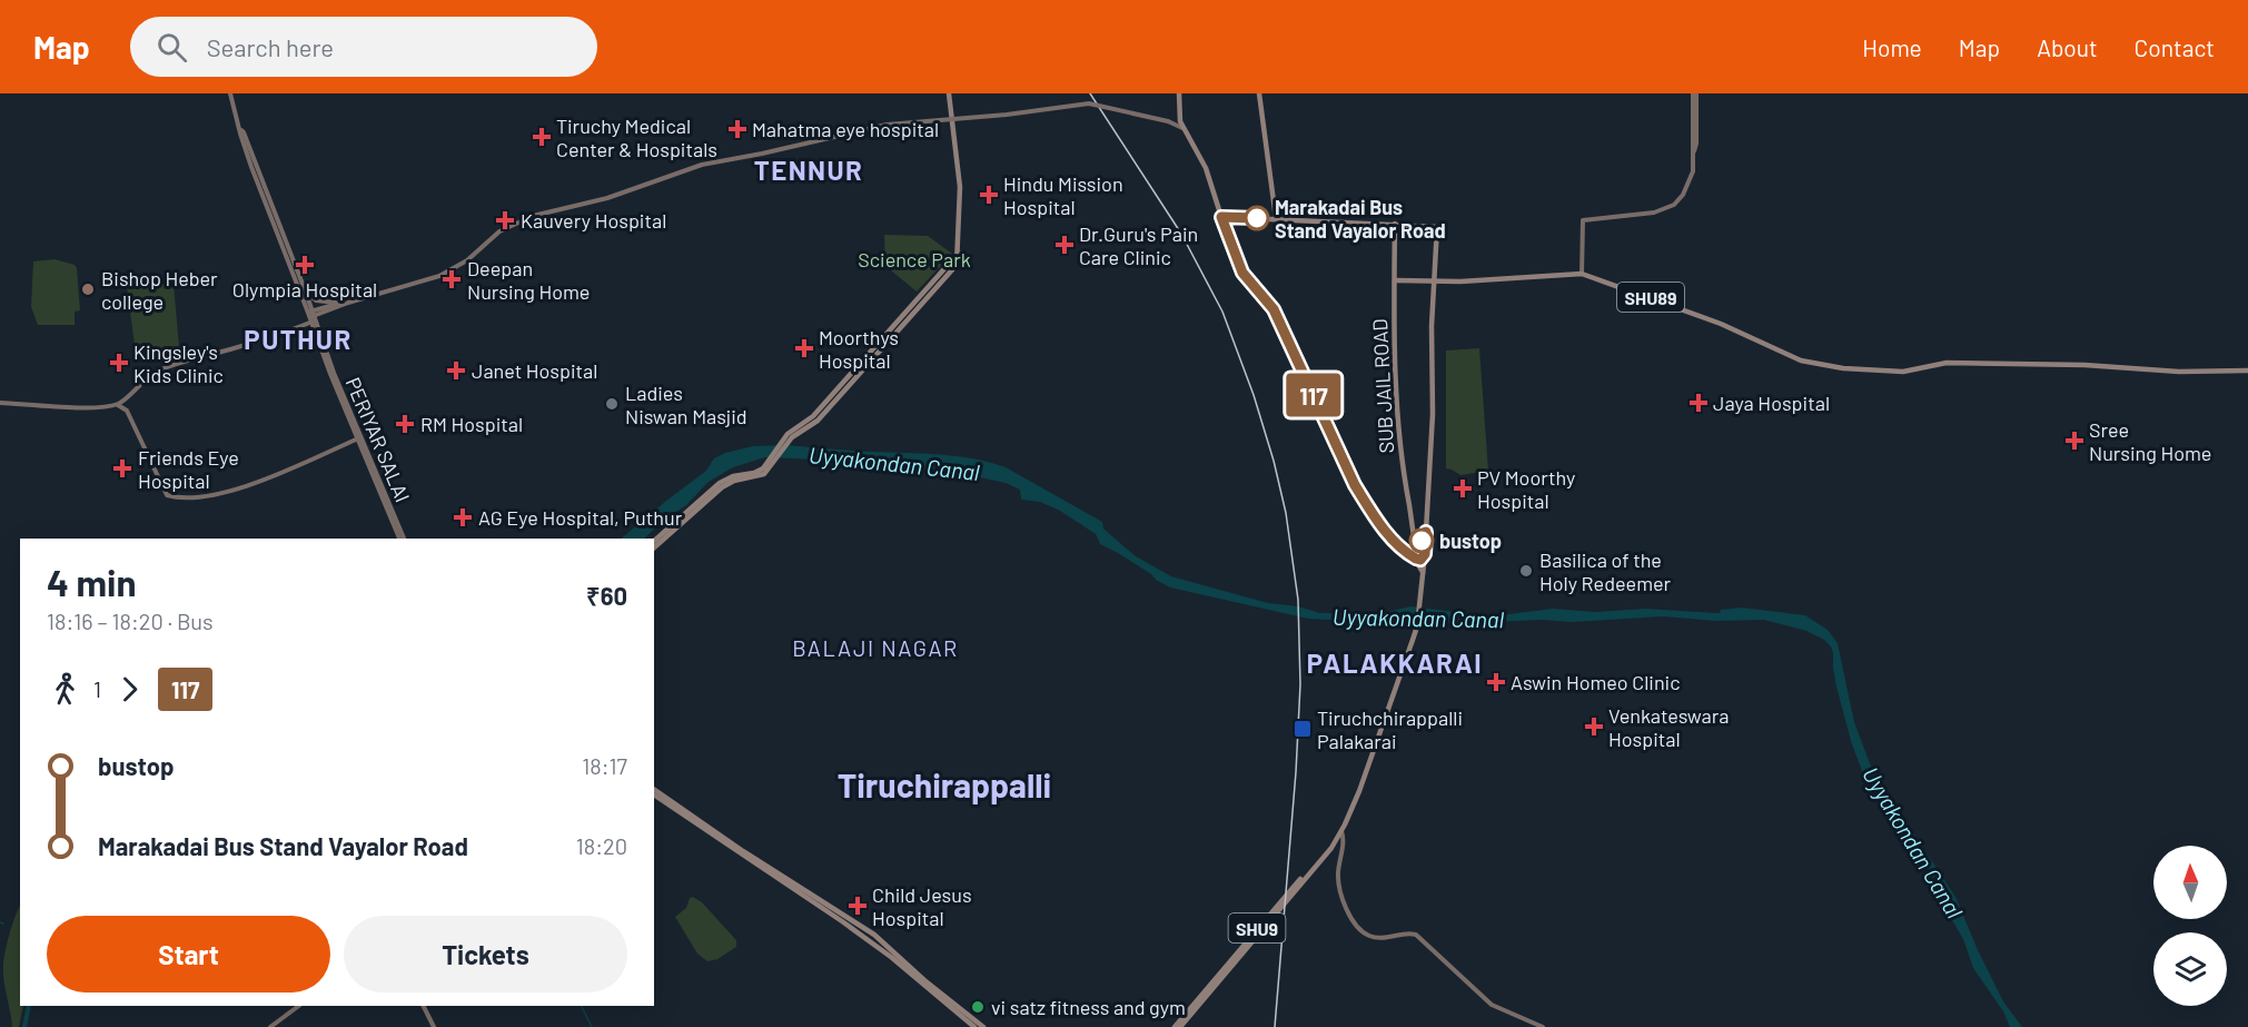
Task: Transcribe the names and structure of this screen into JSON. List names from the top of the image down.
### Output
{
  "streets": {
    "main road": [
      "SHU89",
      "SUB JAIL ROAD",
      "PERIYAR SALAI",
      "SHU9"
    ]
  },
  "crossings": [
    ["SUB JAIL ROAD", "SHU9"]
  ],
  "districts": [
    "TENNUR",
    "PUTHUR",
    "BALAJI NAGAR",
    "PALAKKARAI",
    "Tiruchirappalli"
  ],
  "water": ["Uyyakondan Canal"],
  "parks": ["Science Park"],
  "places": {
    "health": [
      "Mahatma eye hospital",
      "Tiruchy Medical Center & Hospitals",
      "Hindu Mission Hospital",
      "Kauvery Hospital",
      "Dr.Guru's Pain Care Clinic",
      "Olympia Hospital",
      "Deepan Nursing Home",
      "Moorthys Hospital",
      "Kingsley's Kids Clinic",
      "Janet Hospital",
      "Jaya Hospital",
      "RM Hospital",
      "Sree Nursing Home",
      "Friends Eye Hospital",
      "PV Moorthy Hospital",
      "AG Eye Hospital, Puthur",
      "Aswin Homeo Clinic",
      "Venkateswara Hospital",
      "Child Jesus Hospital"
    ],
    "other": [
      "Marakadai Bus Stand Vayalor Road",
      "Bishop Heber college",
      "Ladies Niswan Masjid",
      "bustop",
      "Basilica of the Holy Redeemer",
      "vi satz fitness and gym"
    ],
    "transit": ["Tiruchchirappalli Palakarai"]
  },
  "lines": ["bus line 117"],
  "north": "top",
  "page": {
    "header": "Map",
    "search": "Search here",
    "nav": [
      "Home",
      "Map",
      "About",
      "Contact"
    ],
    "on_map": "117",
    "heading": ["4 min", "18:16 – 18:20 · Bus", "₹60"],
    "legs": ["1", "117"],
    "list": [
      {
        "name": "bustop",
        "value": "18:17"
      },
      {
        "name": "Marakadai Bus Stand Vayalor Road",
        "value": "18:20"
      }
    ],
    "buttons": ["Start", "Tickets"]
  }
}
